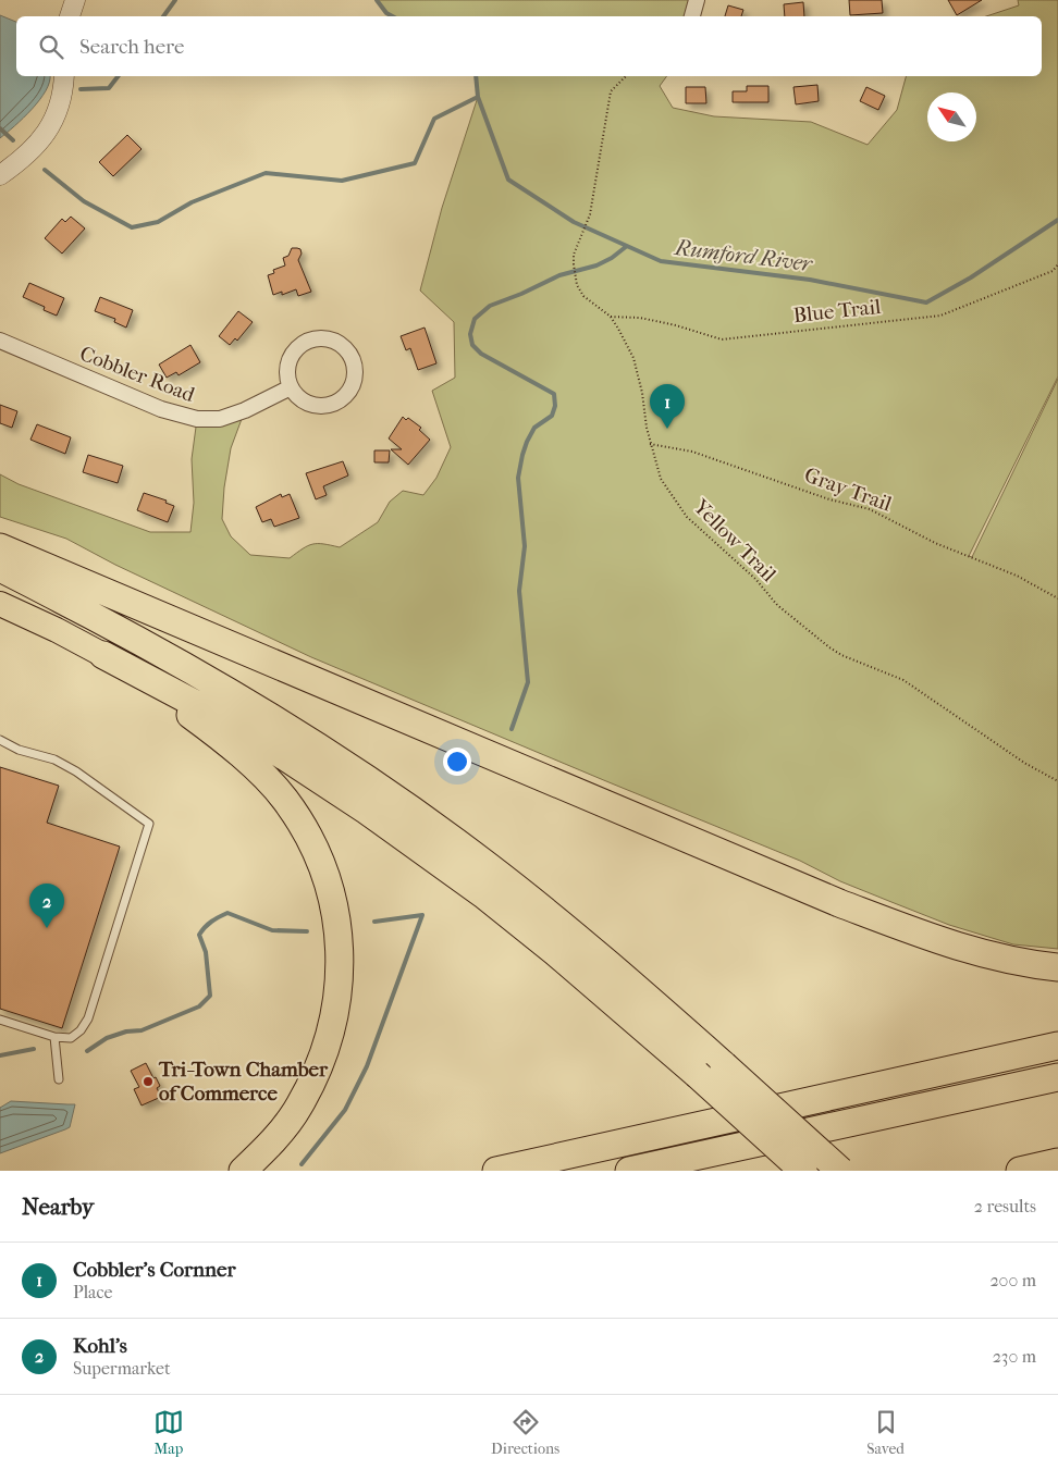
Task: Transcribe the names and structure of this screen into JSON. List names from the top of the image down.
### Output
{
  "streets": {
    "street": ["Cobbler Road"],
    "path": ["Blue Trail", "Gray Trail", "Yellow Trail"]
  },
  "crossings": [
    ["Blue Trail", "Yellow Trail"],
    ["Gray Trail", "Yellow Trail"]
  ],
  "water": ["Rumford River"],
  "places": ["Tri-Town Chamber of Commerce"],
  "north": "top left",
  "page": {
    "search": "Search here",
    "pins": ["1", "2"],
    "heading": ["Nearby", "2 results"],
    "list": [
      {
        "mark": "1",
        "name": "Cobbler's Cornner",
        "note": "Place",
        "value": "200 m"
      },
      {
        "mark": "2",
        "name": "Kohl's",
        "note": "Supermarket",
        "value": "230 m"
      }
    ],
    "nav": ["Map", "Directions", "Saved"]
  }
}
